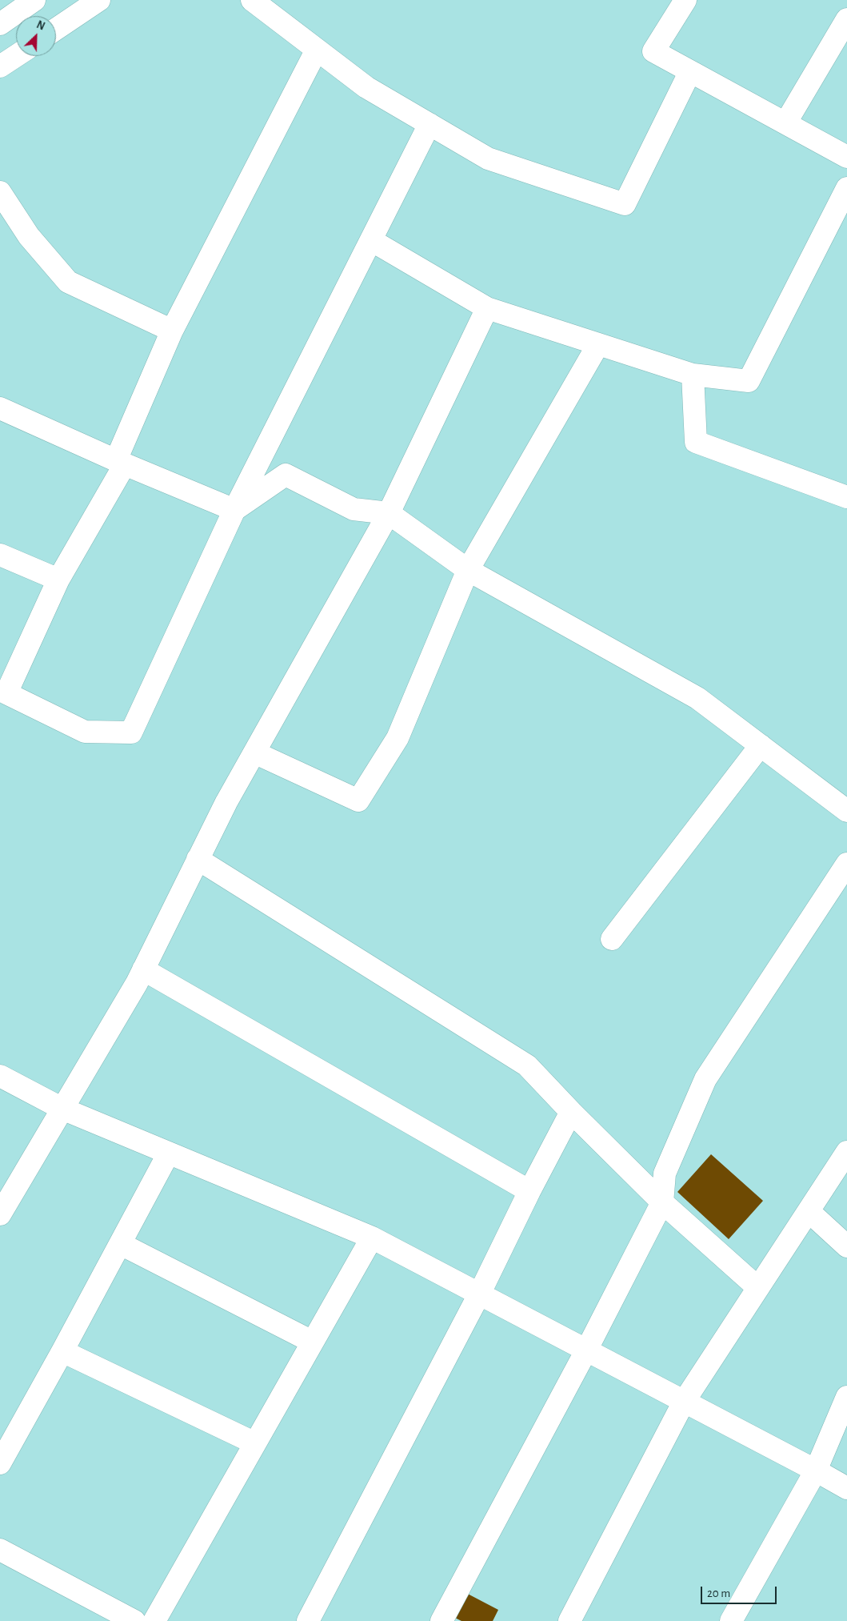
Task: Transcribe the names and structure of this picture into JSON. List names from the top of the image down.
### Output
{
  "scale_bar": "20 m",
  "north": "top right"
}
